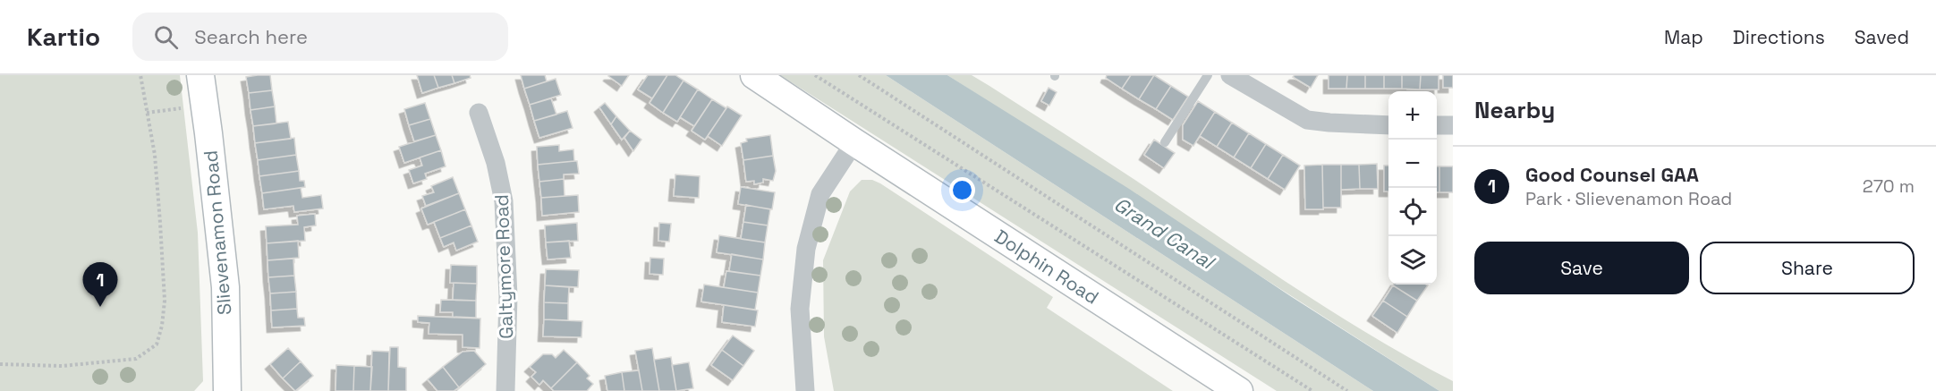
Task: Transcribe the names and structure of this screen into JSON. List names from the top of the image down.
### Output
{
  "streets": {
    "main road": ["Slievenamon Road", "Dolphin Road"],
    "street": ["Galtymore Road"]
  },
  "water": ["Grand Canal"],
  "page": {
    "header": "Kartio",
    "search": "Search here",
    "nav": ["Map", "Directions", "Saved"],
    "heading": "Nearby",
    "map_buttons": ["+", "−"],
    "list": [
      {
        "mark": "1",
        "name": "Good Counsel GAA",
        "note": "Park · Slievenamon Road",
        "value": "270 m"
      }
    ],
    "buttons": ["Save", "Share"],
    "pins": "1"
  }
}
